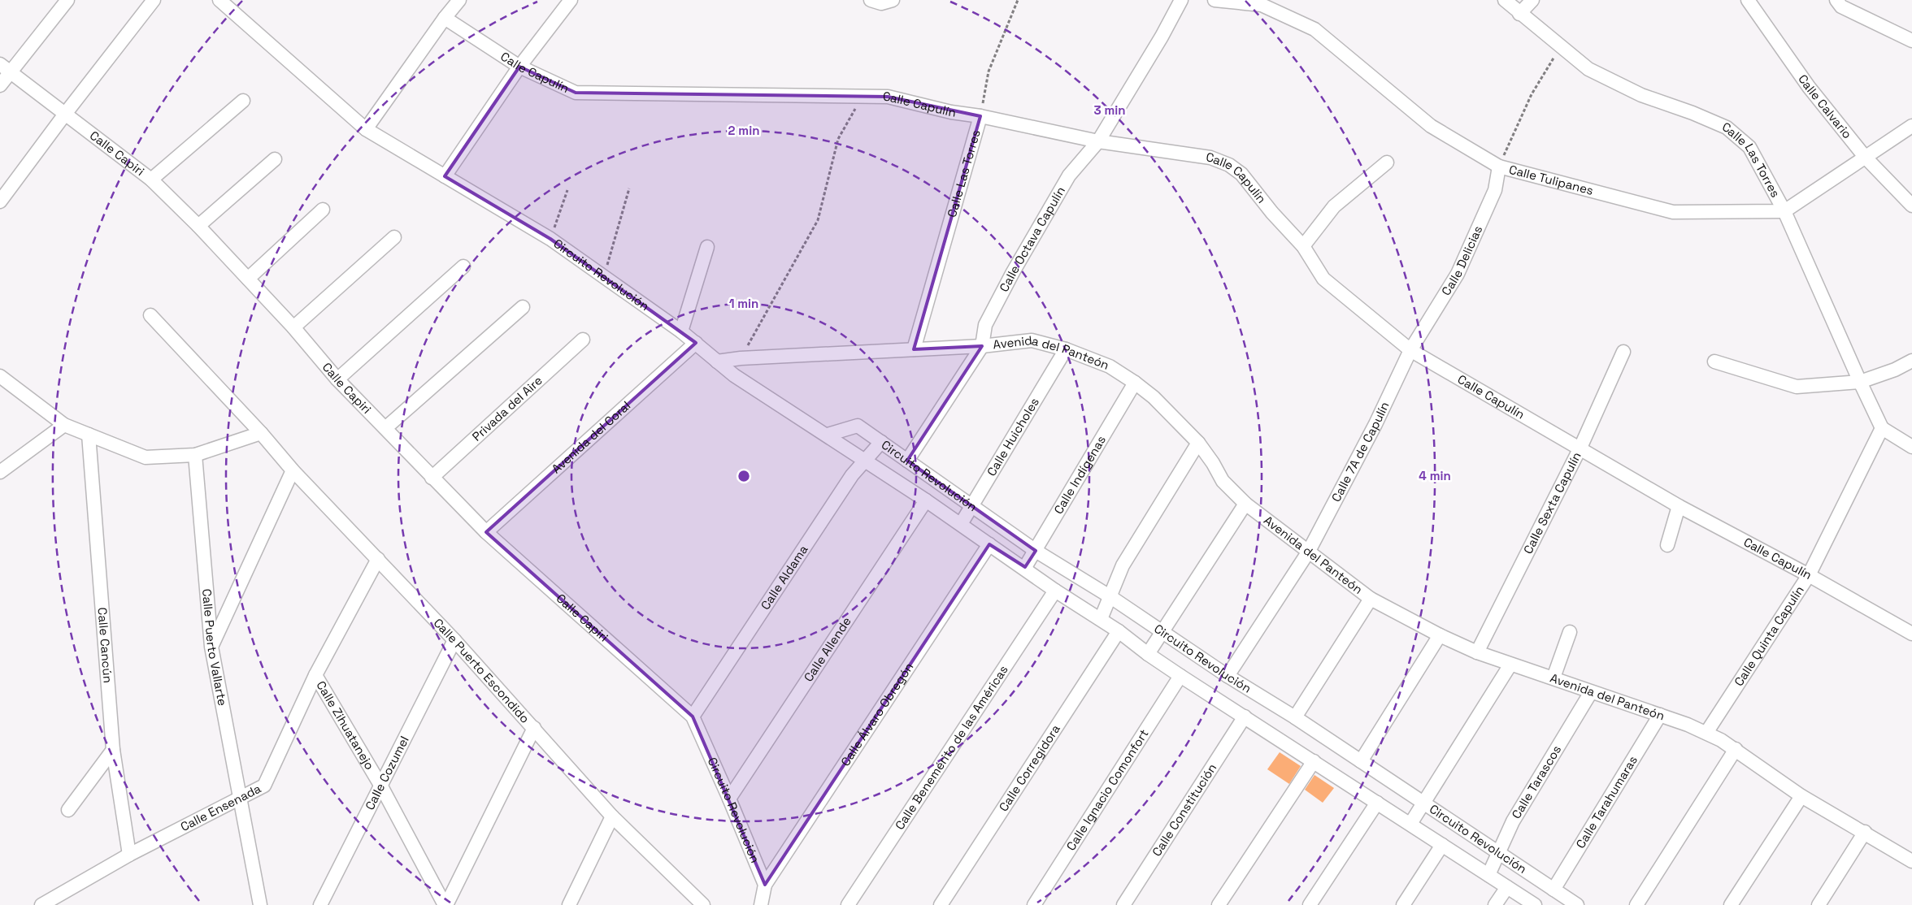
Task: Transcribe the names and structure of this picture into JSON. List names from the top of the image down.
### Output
{
  "streets": {
    "street": [
      "Calle Capulín",
      "Calle Calvario",
      "Calle Capiri",
      "Calle Las Torres",
      "Calle Tulipanes",
      "Calle Octava Capulín",
      "Calle Delicias",
      "Circuito Revolución",
      "Avenida del Panteón",
      "Privada del Aire",
      "Calle Huicholes",
      "Avenida del Coral",
      "Calle 7A de Capulín",
      "Calle Indígenas",
      "Calle Sexta Capulín",
      "Calle Aldama",
      "Calle Quinta Capulín",
      "Calle Cancún",
      "Calle Puerto Vallarte",
      "Calle Allende",
      "Calle Puerto Escondido",
      "Calle Álvaro Obregón",
      "Calle Zihuatanejo",
      "Calle Benemérito de las Américas",
      "Calle Corregidora",
      "Calle Cozumel",
      "Calle Tarascos",
      "Calle Ignacio Comonfort",
      "Calle Tarahumaras",
      "Calle Ensenada",
      "Calle Constitución"
    ]
  },
  "crossings": [
    ["Calle Capulín", "Calle Las Torres"],
    ["Calle Capulín", "Calle Octava Capulín"],
    ["Calle Capulín", "Calle Delicias"],
    ["Calle Capulín", "Calle 7A de Capulín"],
    ["Calle Capulín", "Calle Sexta Capulín"],
    ["Calle Capulín", "Calle Quinta Capulín"],
    ["Calle Capiri", "Circuito Revolución"],
    ["Calle Capiri", "Privada del Aire"],
    ["Calle Capiri", "Avenida del Coral"],
    ["Calle Capiri", "Calle Aldama"],
    ["Calle Las Torres", "Calle Tulipanes"],
    ["Calle Las Torres", "Avenida del Panteón"],
    ["Calle Las Torres", "Calle Quinta Capulín"],
    ["Calle Tulipanes", "Calle Delicias"],
    ["Calle Octava Capulín", "Avenida del Panteón"],
    ["Calle Delicias", "Calle 7A de Capulín"],
    ["Circuito Revolución", "Avenida del Panteón"],
    ["Circuito Revolución", "Calle Huicholes"],
    ["Circuito Revolución", "Avenida del Coral"],
    ["Circuito Revolución", "Calle 7A de Capulín"],
    ["Circuito Revolución", "Calle Indígenas"],
    ["Circuito Revolución", "Calle Aldama"],
    ["Circuito Revolución", "Calle Allende"],
    ["Circuito Revolución", "Calle Álvaro Obregón"],
    ["Circuito Revolución", "Calle Benemérito de las Américas"],
    ["Circuito Revolución", "Calle Corregidora"],
    ["Circuito Revolución", "Calle Tarascos"],
    ["Circuito Revolución", "Calle Ignacio Comonfort"],
    ["Circuito Revolución", "Calle Tarahumaras"],
    ["Circuito Revolución", "Calle Constitución"],
    ["Avenida del Panteón", "Calle Huicholes"],
    ["Avenida del Panteón", "Calle 7A de Capulín"],
    ["Avenida del Panteón", "Calle Indígenas"],
    ["Avenida del Panteón", "Calle Sexta Capulín"],
    ["Avenida del Panteón", "Calle Quinta Capulín"],
    ["Avenida del Panteón", "Calle Tarascos"],
    ["Avenida del Panteón", "Calle Tarahumaras"],
    ["Calle Cancún", "Calle Ensenada"],
    ["Calle Puerto Vallarte", "Calle Ensenada"],
    ["Calle Puerto Escondido", "Calle Cozumel"],
    ["Calle Puerto Escondido", "Calle Ensenada"],
    ["Calle Zihuatanejo", "Calle Cozumel"],
    ["Calle Zihuatanejo", "Calle Ensenada"]
  ],
  "rings": [
    "3 min",
    "2 min",
    "1 min",
    "4 min"
  ]
}
